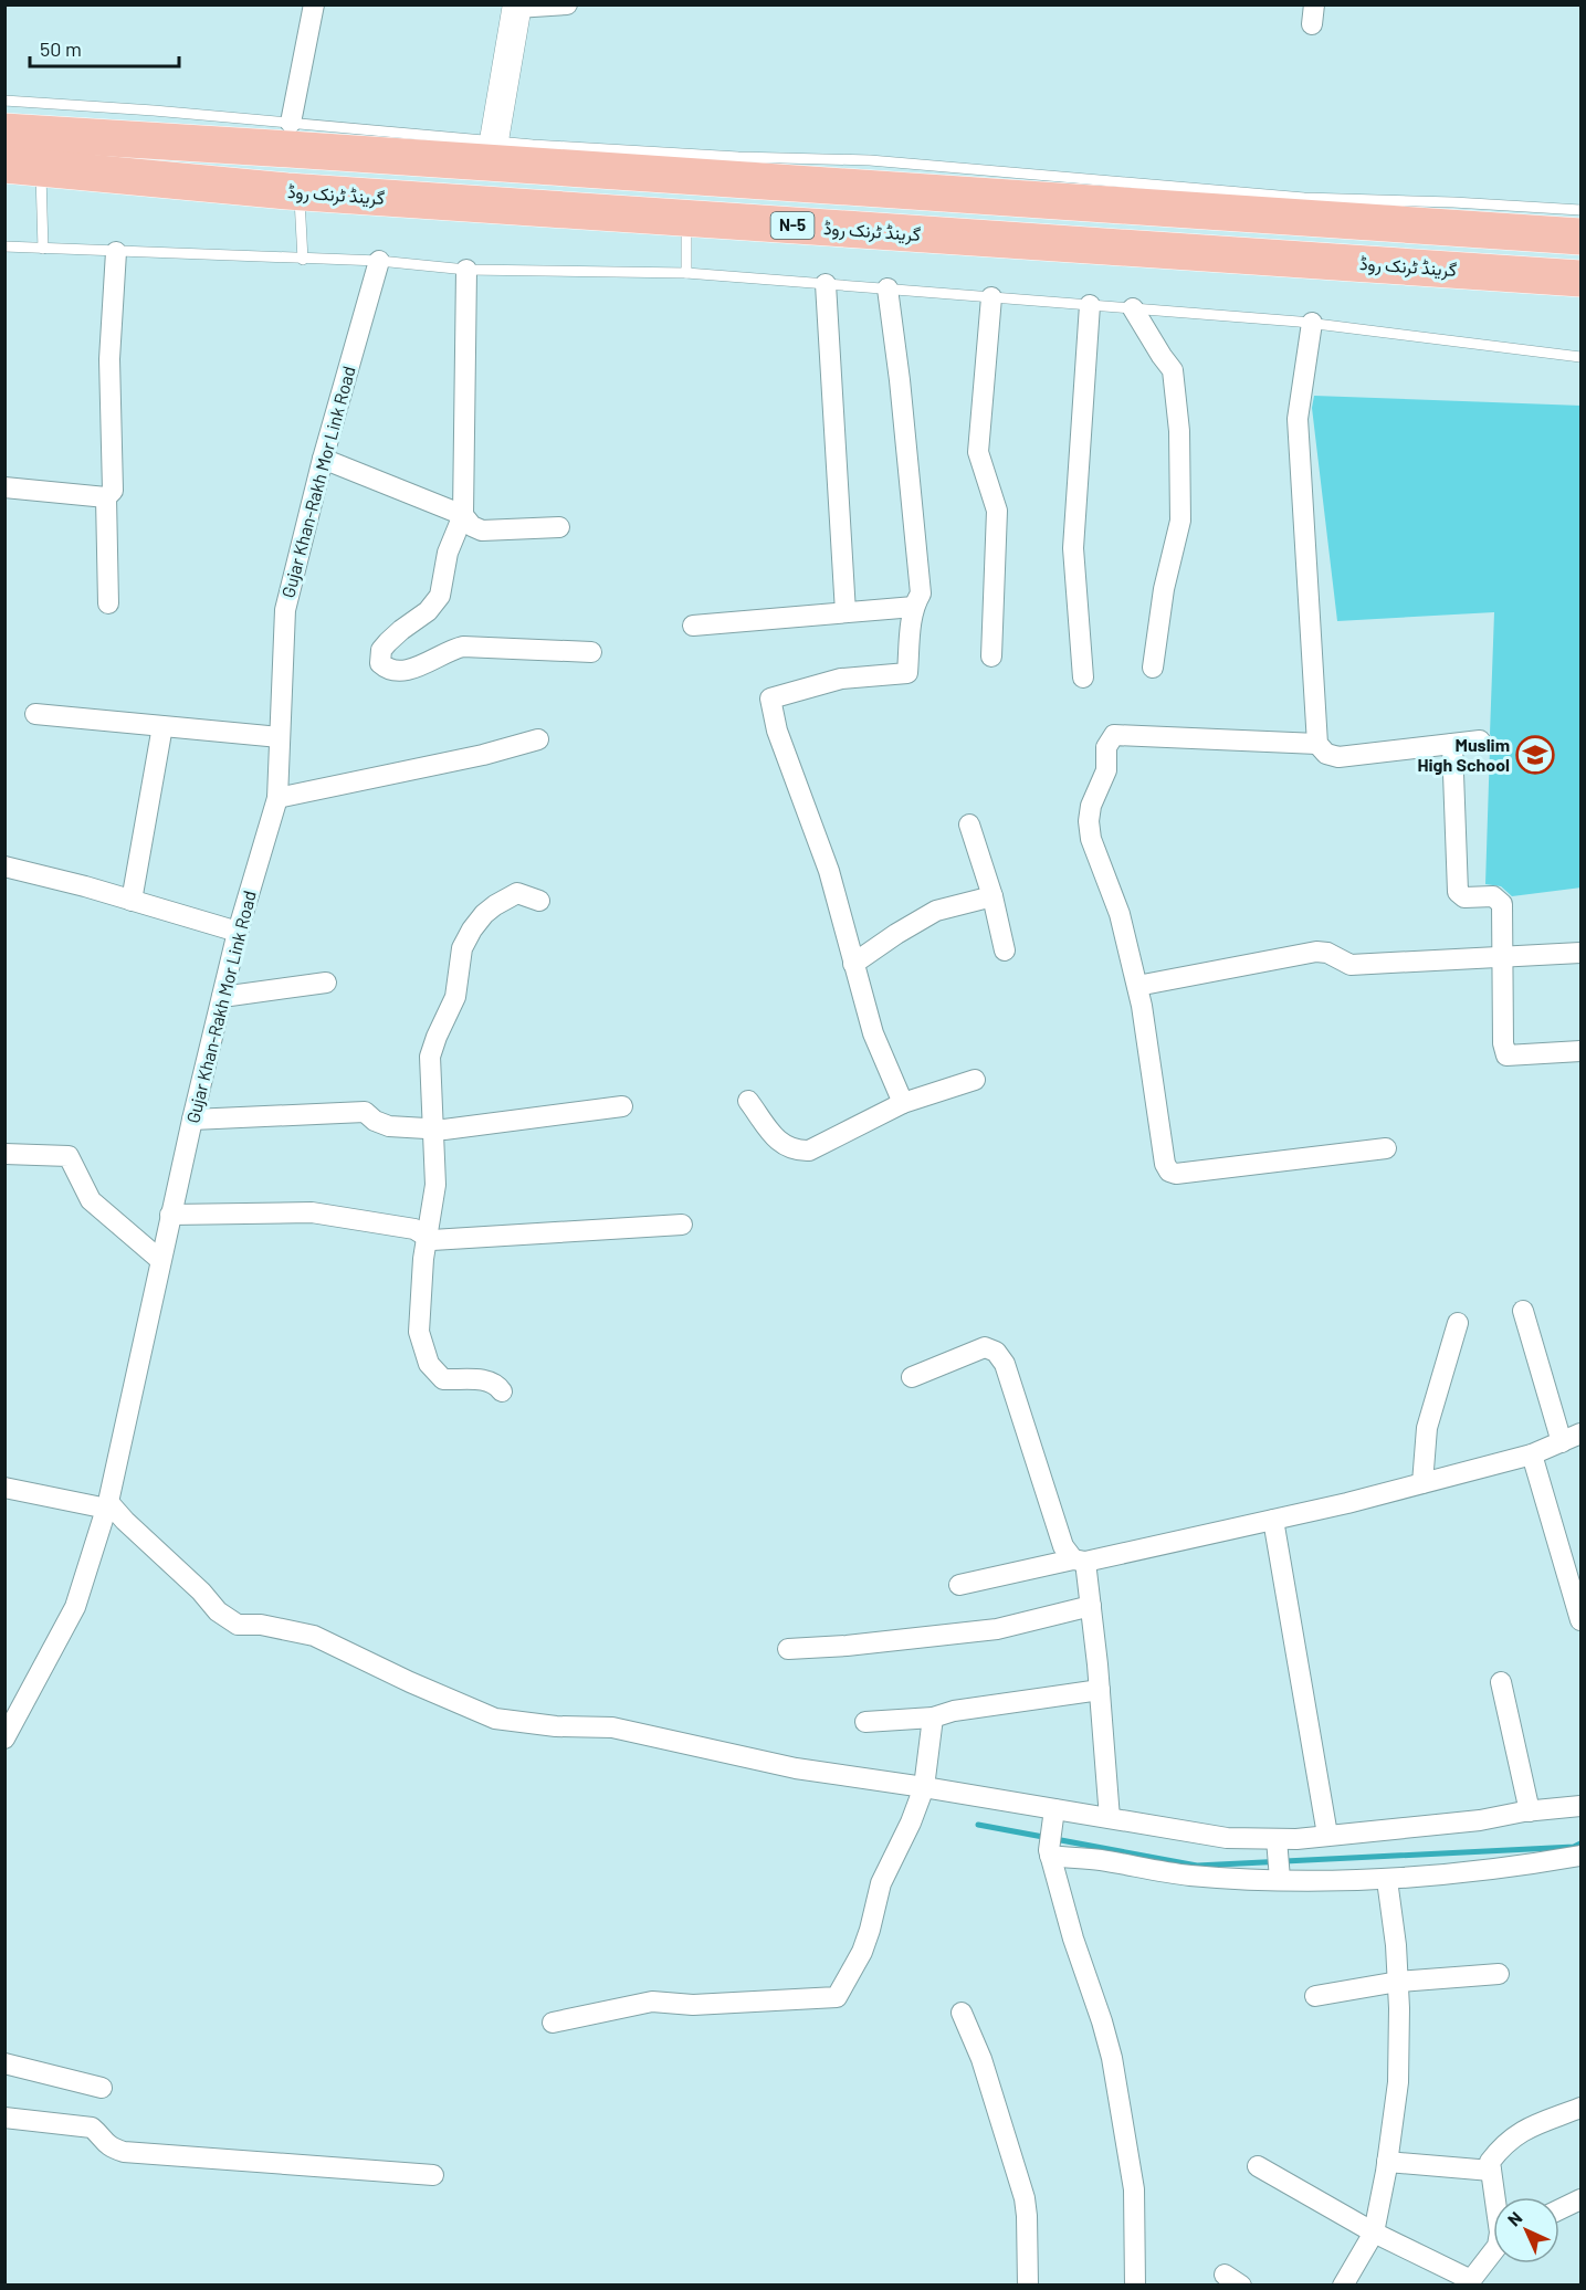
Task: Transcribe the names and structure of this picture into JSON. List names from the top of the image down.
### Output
{
  "streets": {
    "highway": ["گرینڈ ٹرنک روڈ", "N-5"],
    "street": ["Gujar Khan-Rakh Mor Link Road"]
  },
  "places": {
    "school or university": ["Muslim High School"]
  },
  "scale_bar": "50 m",
  "north": "top left"
}
